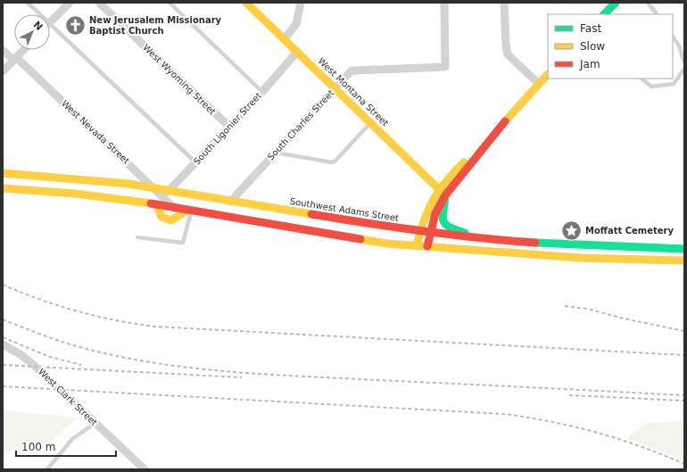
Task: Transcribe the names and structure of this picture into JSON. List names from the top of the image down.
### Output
{
  "streets": {
    "main road": ["West Montana Street", "Southwest Adams Street"],
    "street": [
      "West Wyoming Street",
      "South Charles Street",
      "South Ligonier Street",
      "West Nevada Street",
      "West Clark Street"
    ]
  },
  "crossings": [
    ["West Wyoming Street", "South Ligonier Street"],
    ["West Montana Street", "South Charles Street"],
    ["West Montana Street", "South Ligonier Street"],
    ["South Charles Street", "Southwest Adams Street"],
    ["South Ligonier Street", "Southwest Adams Street"],
    ["West Nevada Street", "Southwest Adams Street"]
  ],
  "places": {
    "church": ["New Jerusalem Missionary Baptist Church"],
    "place": ["Moffatt Cemetery"]
  },
  "legend": ["Fast", "Slow", "Jam"],
  "scale_bar": "100 m",
  "north": "top right"
}
